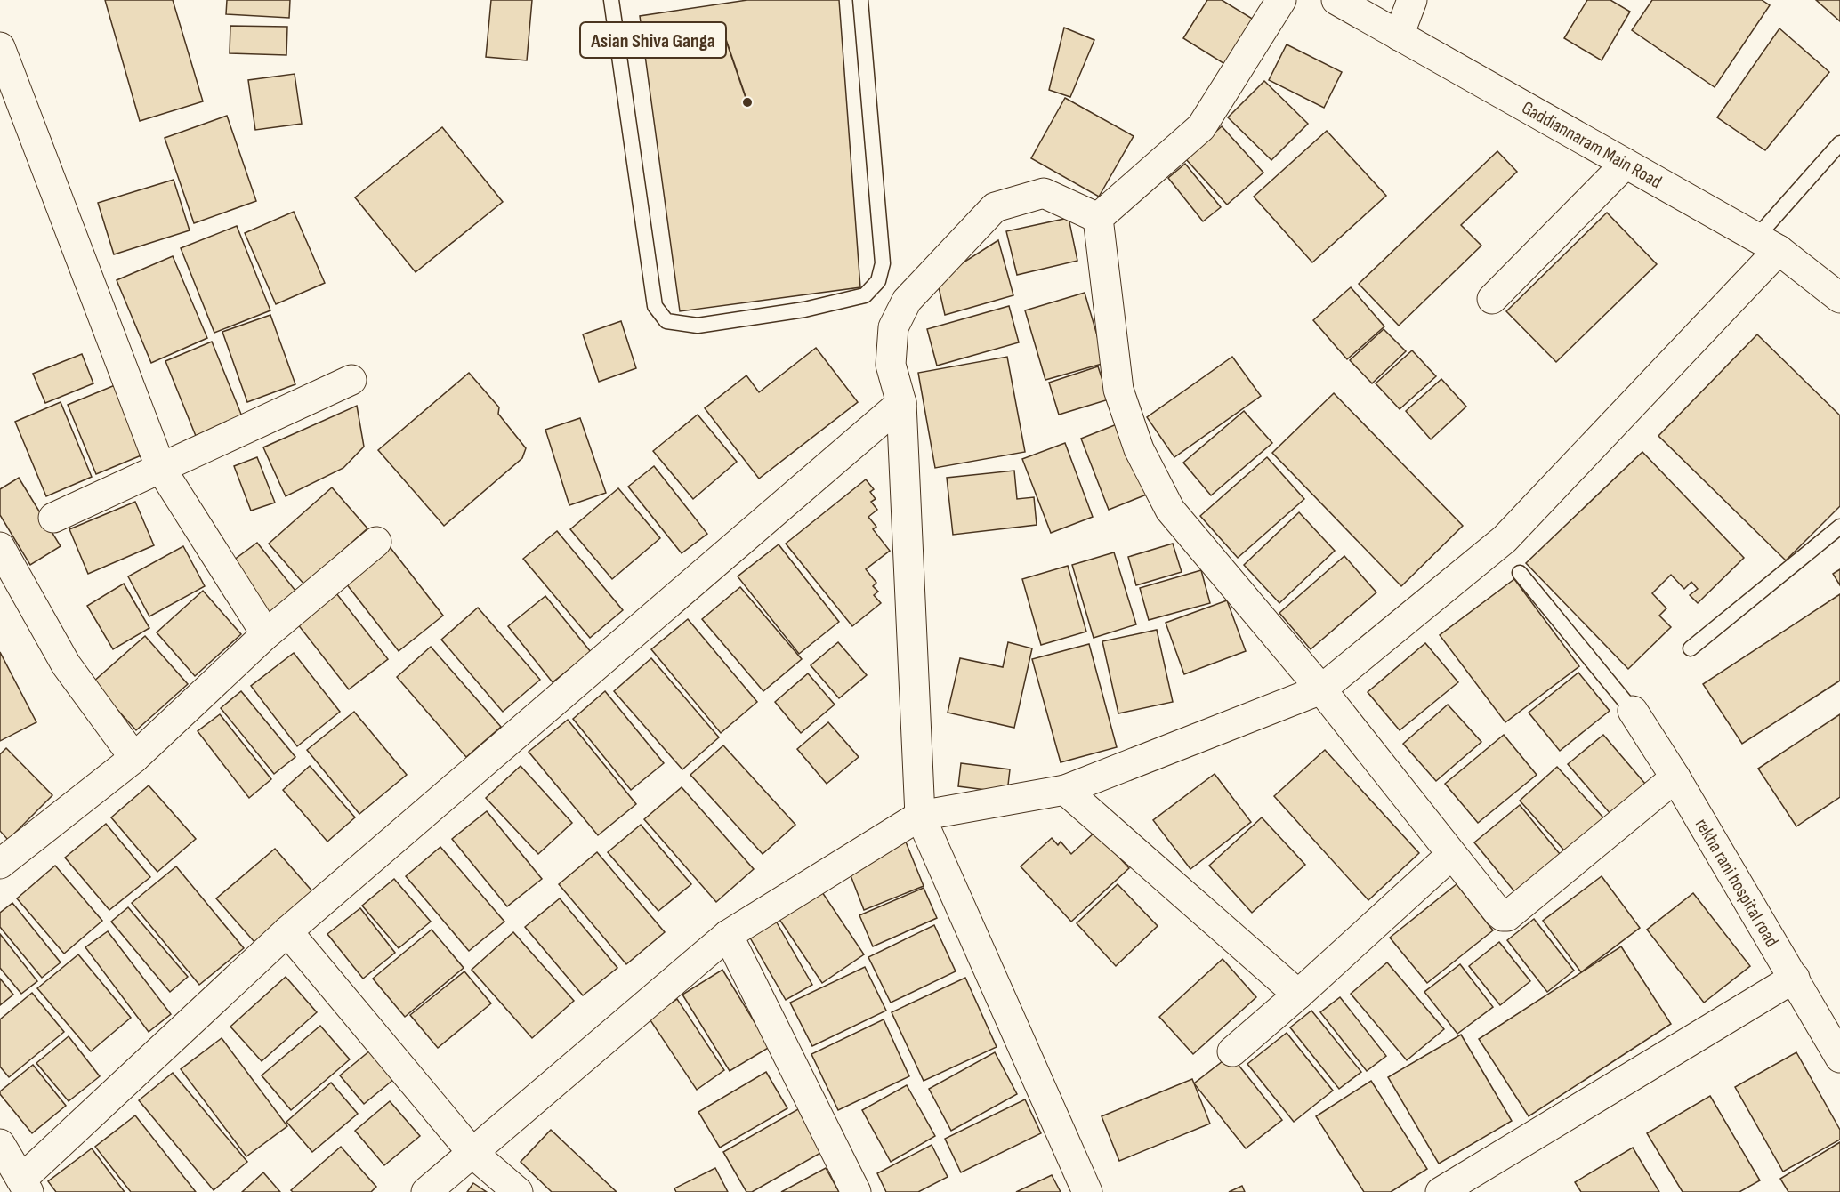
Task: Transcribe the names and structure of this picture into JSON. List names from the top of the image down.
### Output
{
  "streets": {
    "street": ["Gaddiannaram Main Road", "rekha rani hospital road"]
  },
  "places": ["Asian Shiva Ganga"]
}
